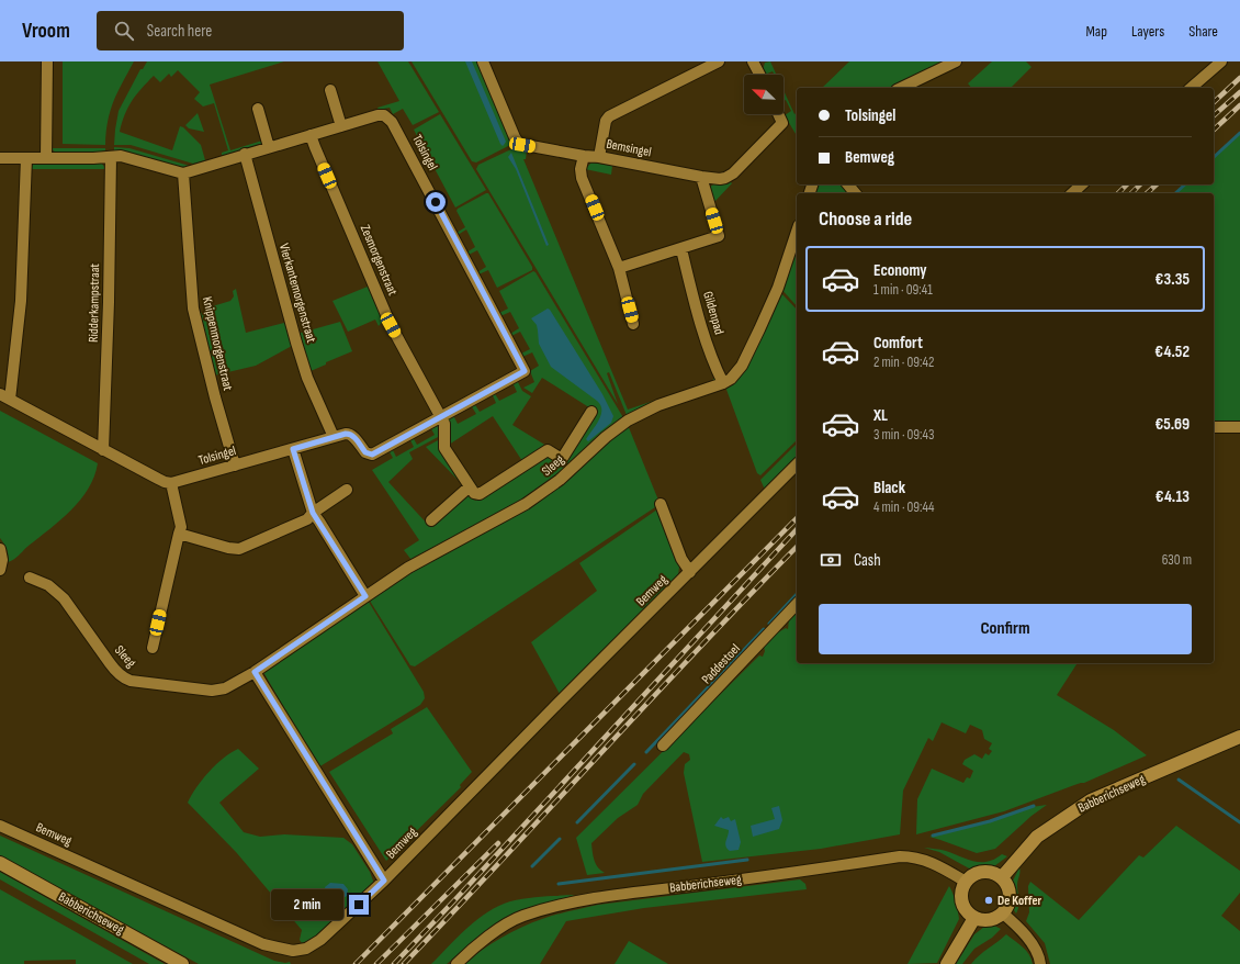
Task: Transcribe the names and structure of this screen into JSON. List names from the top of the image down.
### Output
{
  "streets": {
    "main road": ["Babberichseweg"],
    "street": [
      "Bemsingel",
      "Tolsingel",
      "Zesmorgenstraat",
      "Vierkantemorgenstraat",
      "Ridderkampstraat",
      "Gildenpad",
      "Knippenmorgenstraat",
      "Sleeg",
      "Bemweg",
      "Paddestoel"
    ]
  },
  "crossings": [
    ["Tolsingel", "Zesmorgenstraat"],
    ["Tolsingel", "Vierkantemorgenstraat"],
    ["Tolsingel", "Knippenmorgenstraat"],
    ["Gildenpad", "Sleeg"]
  ],
  "places": ["De Koffer"],
  "north": "top left",
  "page": {
    "header": "Vroom",
    "search": "Search here",
    "nav": ["Map", "Layers", "Share"],
    "banner": ["Tolsingel", "Bemweg"],
    "heading": "Choose a ride",
    "list": [
      {
        "name": "Economy",
        "note": "1 min · 09:41",
        "value": "€3.35"
      },
      {
        "name": "Comfort",
        "note": "2 min · 09:42",
        "value": "€4.52"
      },
      {
        "name": "XL",
        "note": "3 min · 09:43",
        "value": "€5.69"
      },
      {
        "name": "Black",
        "note": "4 min · 09:44",
        "value": "€4.13"
      }
    ],
    "pay": ["Cash", "630 m"],
    "buttons": "Confirm",
    "bubble": "2 min"
  }
}
